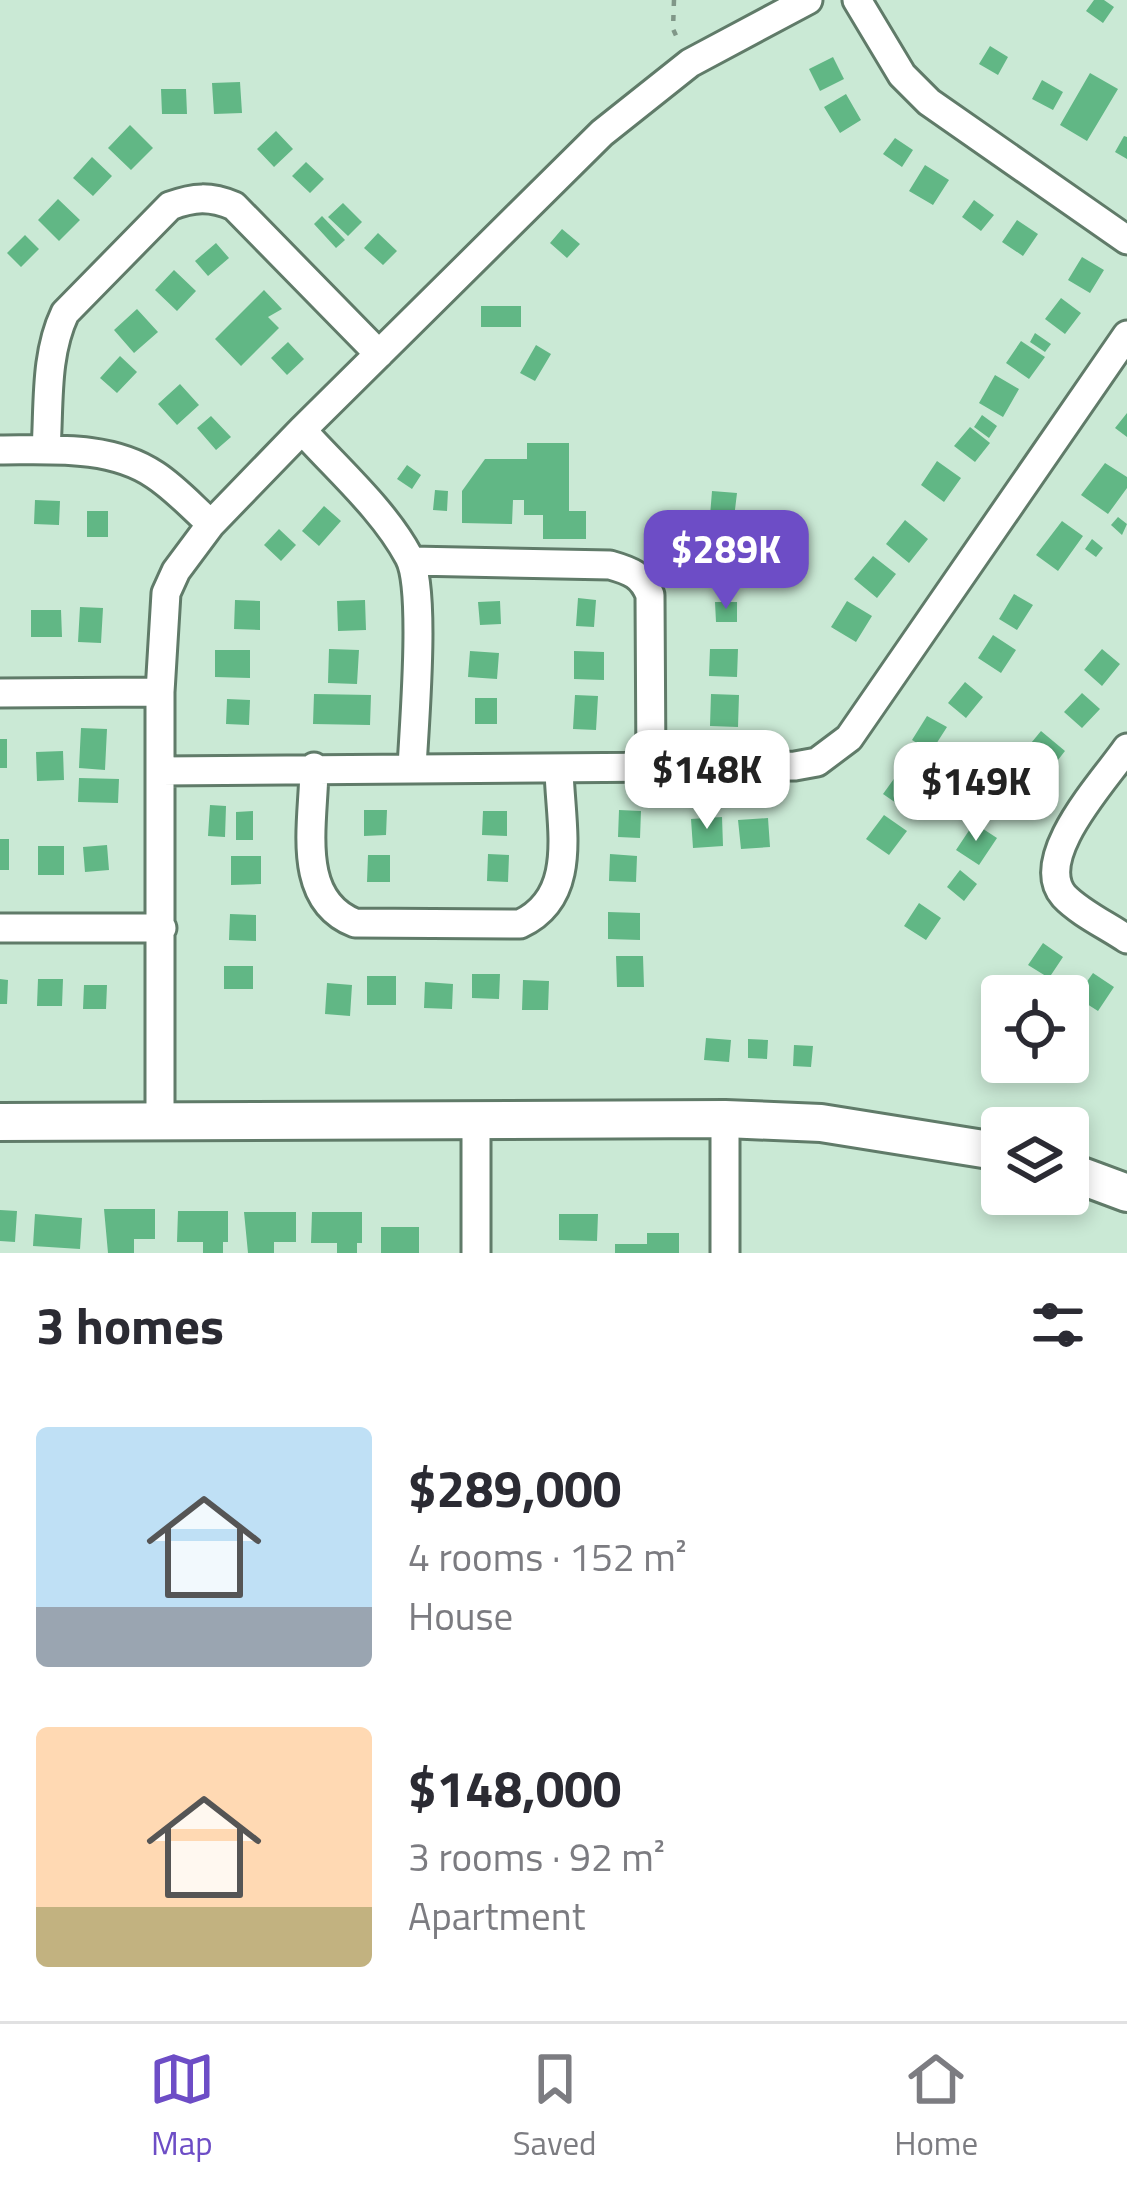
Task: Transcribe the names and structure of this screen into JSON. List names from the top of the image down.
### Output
{
  "page": {
    "price": ["$289K", "$148K", "$149K"],
    "heading": "3 homes",
    "list": [
      {
        "name": "$289,000",
        "note": "4 rooms · 152 m² · House"
      },
      {
        "name": "$148,000",
        "note": "3 rooms · 92 m² · Apartment"
      }
    ],
    "tabs": ["Map", "Saved", "Home"]
  }
}
